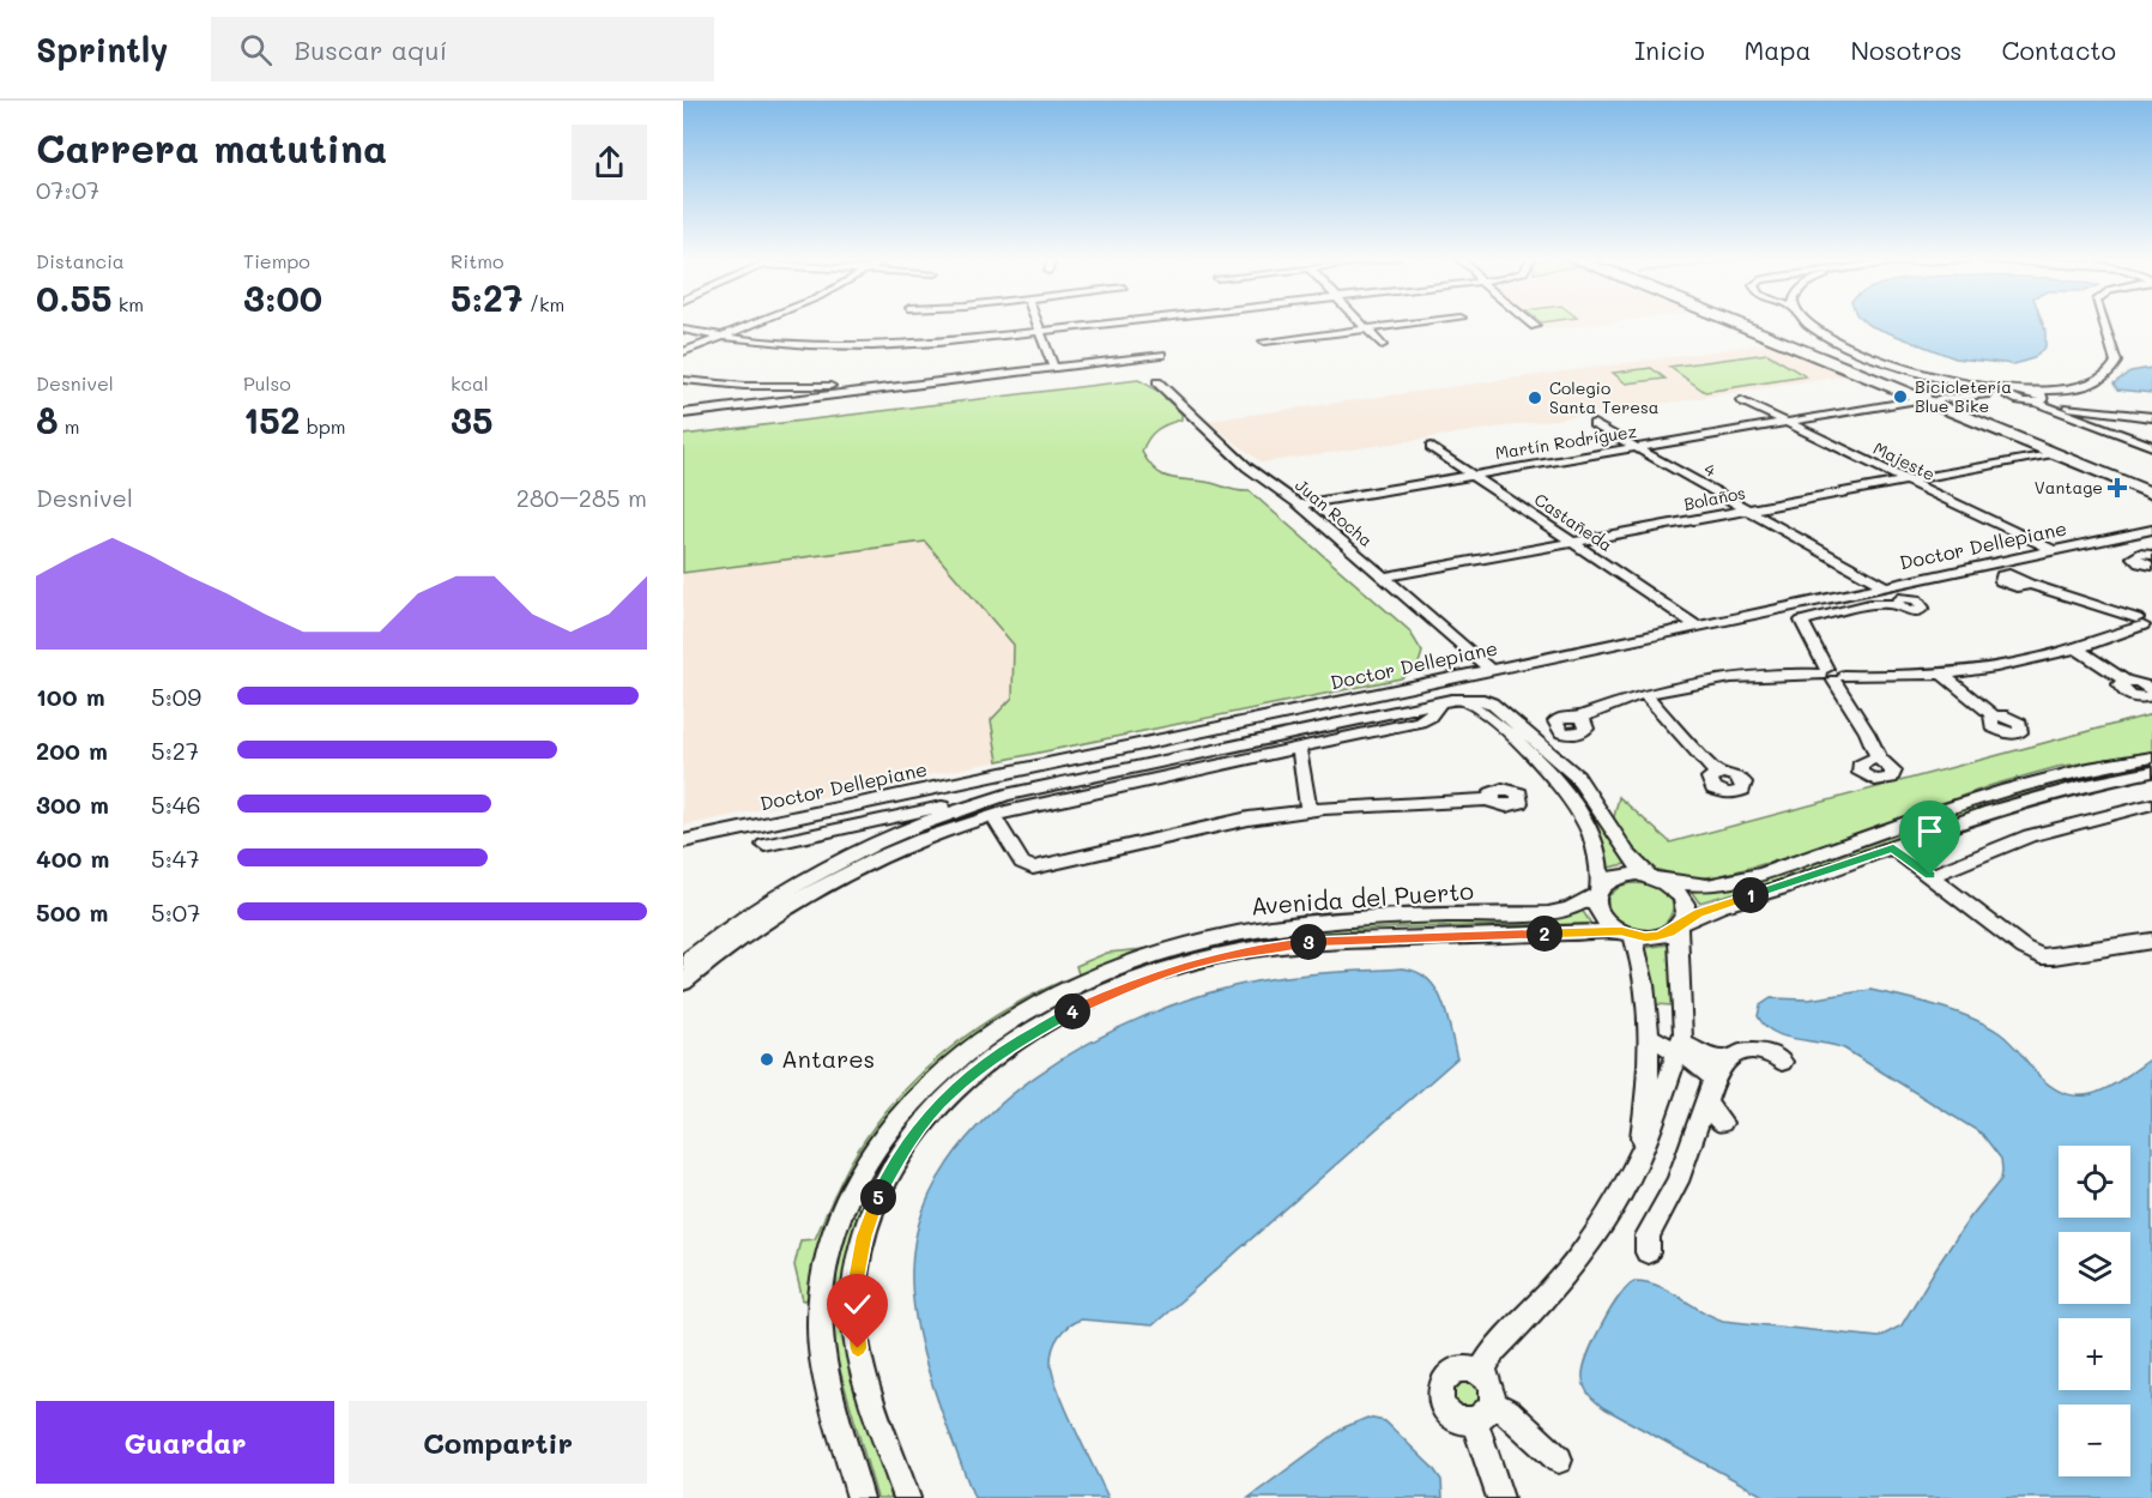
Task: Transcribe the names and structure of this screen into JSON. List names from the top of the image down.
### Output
{
  "streets": {
    "street": [
      "Martín Rodríguez",
      "Majeste",
      "4",
      "Bolaños",
      "Juan Rocha",
      "Castañeda",
      "Doctor Dellepiane",
      "Avenida del Puerto"
    ]
  },
  "crossings": [
    ["Martín Rodríguez", "Majeste"],
    ["Martín Rodríguez", "4"],
    ["Martín Rodríguez", "Juan Rocha"],
    ["Martín Rodríguez", "Castañeda"],
    ["Majeste", "Bolaños"],
    ["Majeste", "Doctor Dellepiane"],
    ["4", "Bolaños"],
    ["4", "Doctor Dellepiane"],
    ["Bolaños", "Juan Rocha"],
    ["Bolaños", "Castañeda"],
    ["Juan Rocha", "Doctor Dellepiane"],
    ["Castañeda", "Doctor Dellepiane"]
  ],
  "places": {
    "other": ["Bicicletería Blue Bike", "Colegio Santa Teresa", "Antares"],
    "health": ["Vantage"]
  },
  "page": {
    "header": "Sprintly",
    "search": "Buscar aquí",
    "nav": [
      "Inicio",
      "Mapa",
      "Nosotros",
      "Contacto"
    ],
    "heading": ["Carrera matutina", "07:07"],
    "stats": [
      ["Distancia", "0.55 km"],
      ["Tiempo", "3:00"],
      ["Ritmo", "5:27 /km"],
      ["Desnivel", "8 m"],
      ["Pulso", "152 bpm"],
      ["kcal", "35"]
    ],
    "chart": ["Desnivel", "280–285 m"],
    "list": [
      {
        "name": "100 m",
        "note": "5:09"
      },
      {
        "name": "200 m",
        "note": "5:27"
      },
      {
        "name": "300 m",
        "note": "5:46"
      },
      {
        "name": "400 m",
        "note": "5:47"
      },
      {
        "name": "500 m",
        "note": "5:07"
      }
    ],
    "pins": [
      "1",
      "2",
      "3",
      "4",
      "5"
    ],
    "map_buttons": ["+", "−"],
    "buttons": ["Guardar", "Compartir"]
  }
}
